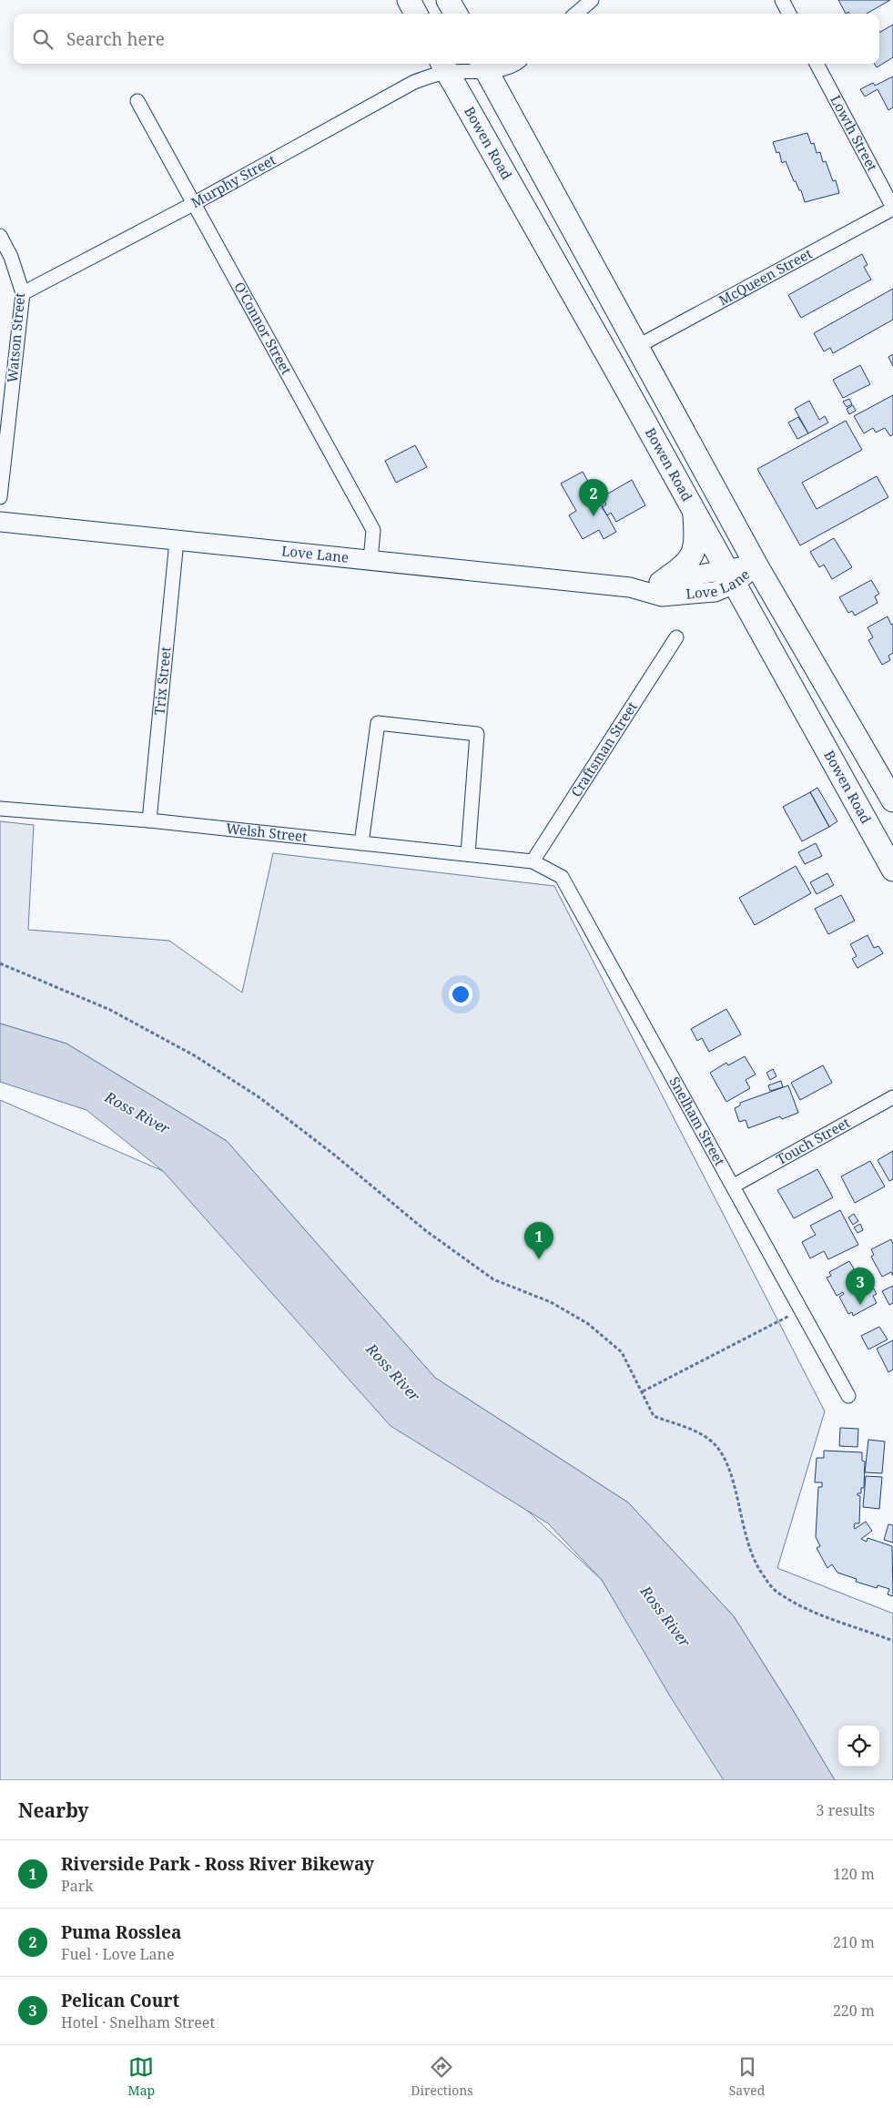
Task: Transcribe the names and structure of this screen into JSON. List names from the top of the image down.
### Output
{
  "streets": {
    "main road": ["Bowen Road"],
    "street": [
      "Lowth Street",
      "Murphy Street",
      "McQueen Street",
      "O'Connor Street",
      "Watson Street",
      "Love Lane",
      "Trix Street",
      "Craftsman Street",
      "Welsh Street",
      "Snelham Street",
      "Touch Street"
    ]
  },
  "crossings": [
    ["Lowth Street", "McQueen Street"],
    ["Bowen Road", "Murphy Street"],
    ["Bowen Road", "Love Lane"],
    ["Murphy Street", "O'Connor Street"],
    ["Murphy Street", "Watson Street"],
    ["O'Connor Street", "Love Lane"],
    ["Love Lane", "Trix Street"],
    ["Trix Street", "Welsh Street"],
    ["Craftsman Street", "Welsh Street"],
    ["Craftsman Street", "Snelham Street"],
    ["Welsh Street", "Snelham Street"],
    ["Snelham Street", "Touch Street"]
  ],
  "water": ["Ross River"],
  "page": {
    "search": "Search here",
    "pins": ["2", "1", "3"],
    "heading": ["Nearby", "3 results"],
    "list": [
      {
        "mark": "1",
        "name": "Riverside Park - Ross River Bikeway",
        "note": "Park",
        "value": "120 m"
      },
      {
        "mark": "2",
        "name": "Puma Rosslea",
        "note": "Fuel · Love Lane",
        "value": "210 m"
      },
      {
        "mark": "3",
        "name": "Pelican Court",
        "note": "Hotel · Snelham Street",
        "value": "220 m"
      }
    ],
    "nav": ["Map", "Directions", "Saved"]
  }
}
